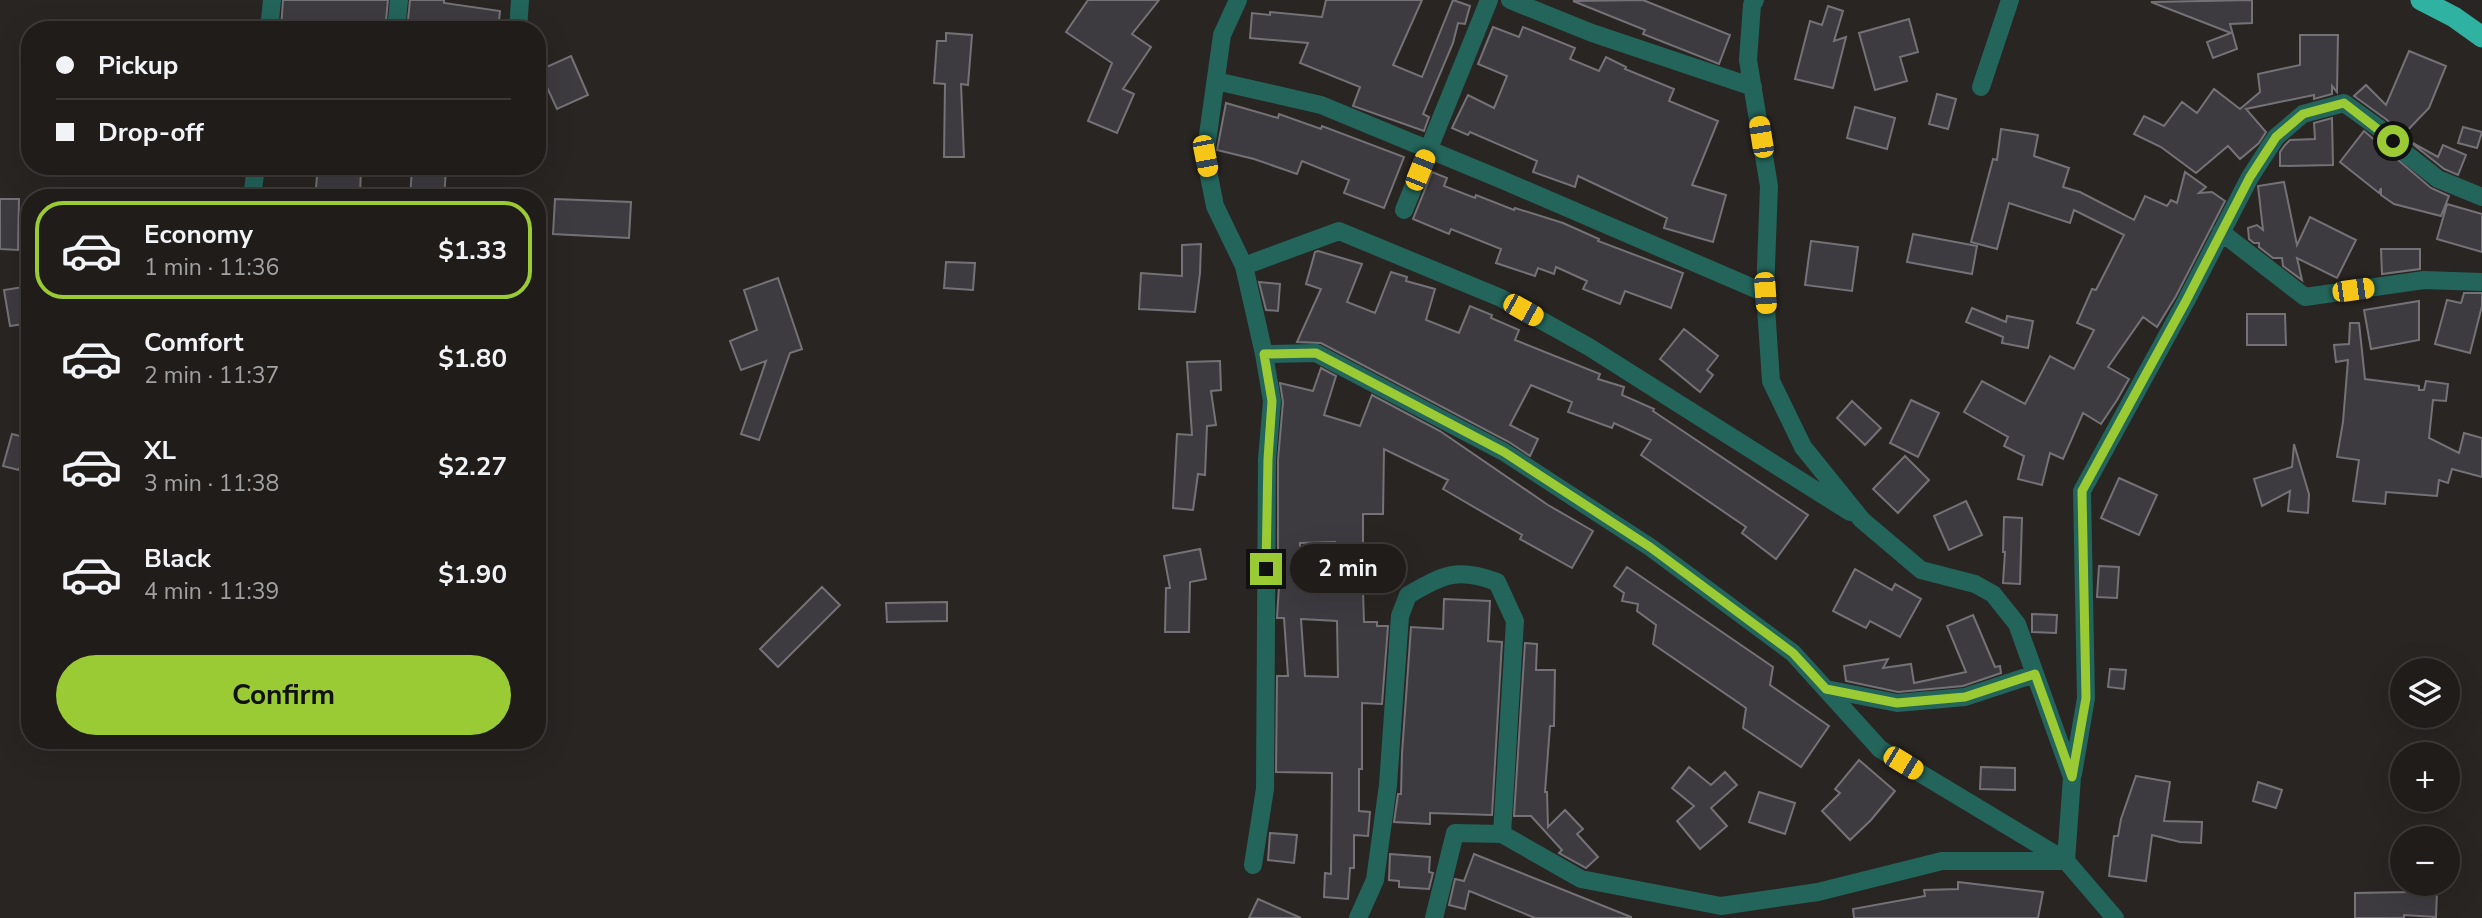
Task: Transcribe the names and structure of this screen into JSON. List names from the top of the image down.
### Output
{
  "page": {
    "banner": ["Pickup", "Drop-off"],
    "list": [
      {
        "name": "Economy",
        "note": "1 min · 11:36",
        "value": "$1.33"
      },
      {
        "name": "Comfort",
        "note": "2 min · 11:37",
        "value": "$1.80"
      },
      {
        "name": "XL",
        "note": "3 min · 11:38",
        "value": "$2.27"
      },
      {
        "name": "Black",
        "note": "4 min · 11:39",
        "value": "$1.90"
      }
    ],
    "bubble": "2 min",
    "buttons": "Confirm",
    "map_buttons": ["+", "−"]
  }
}
